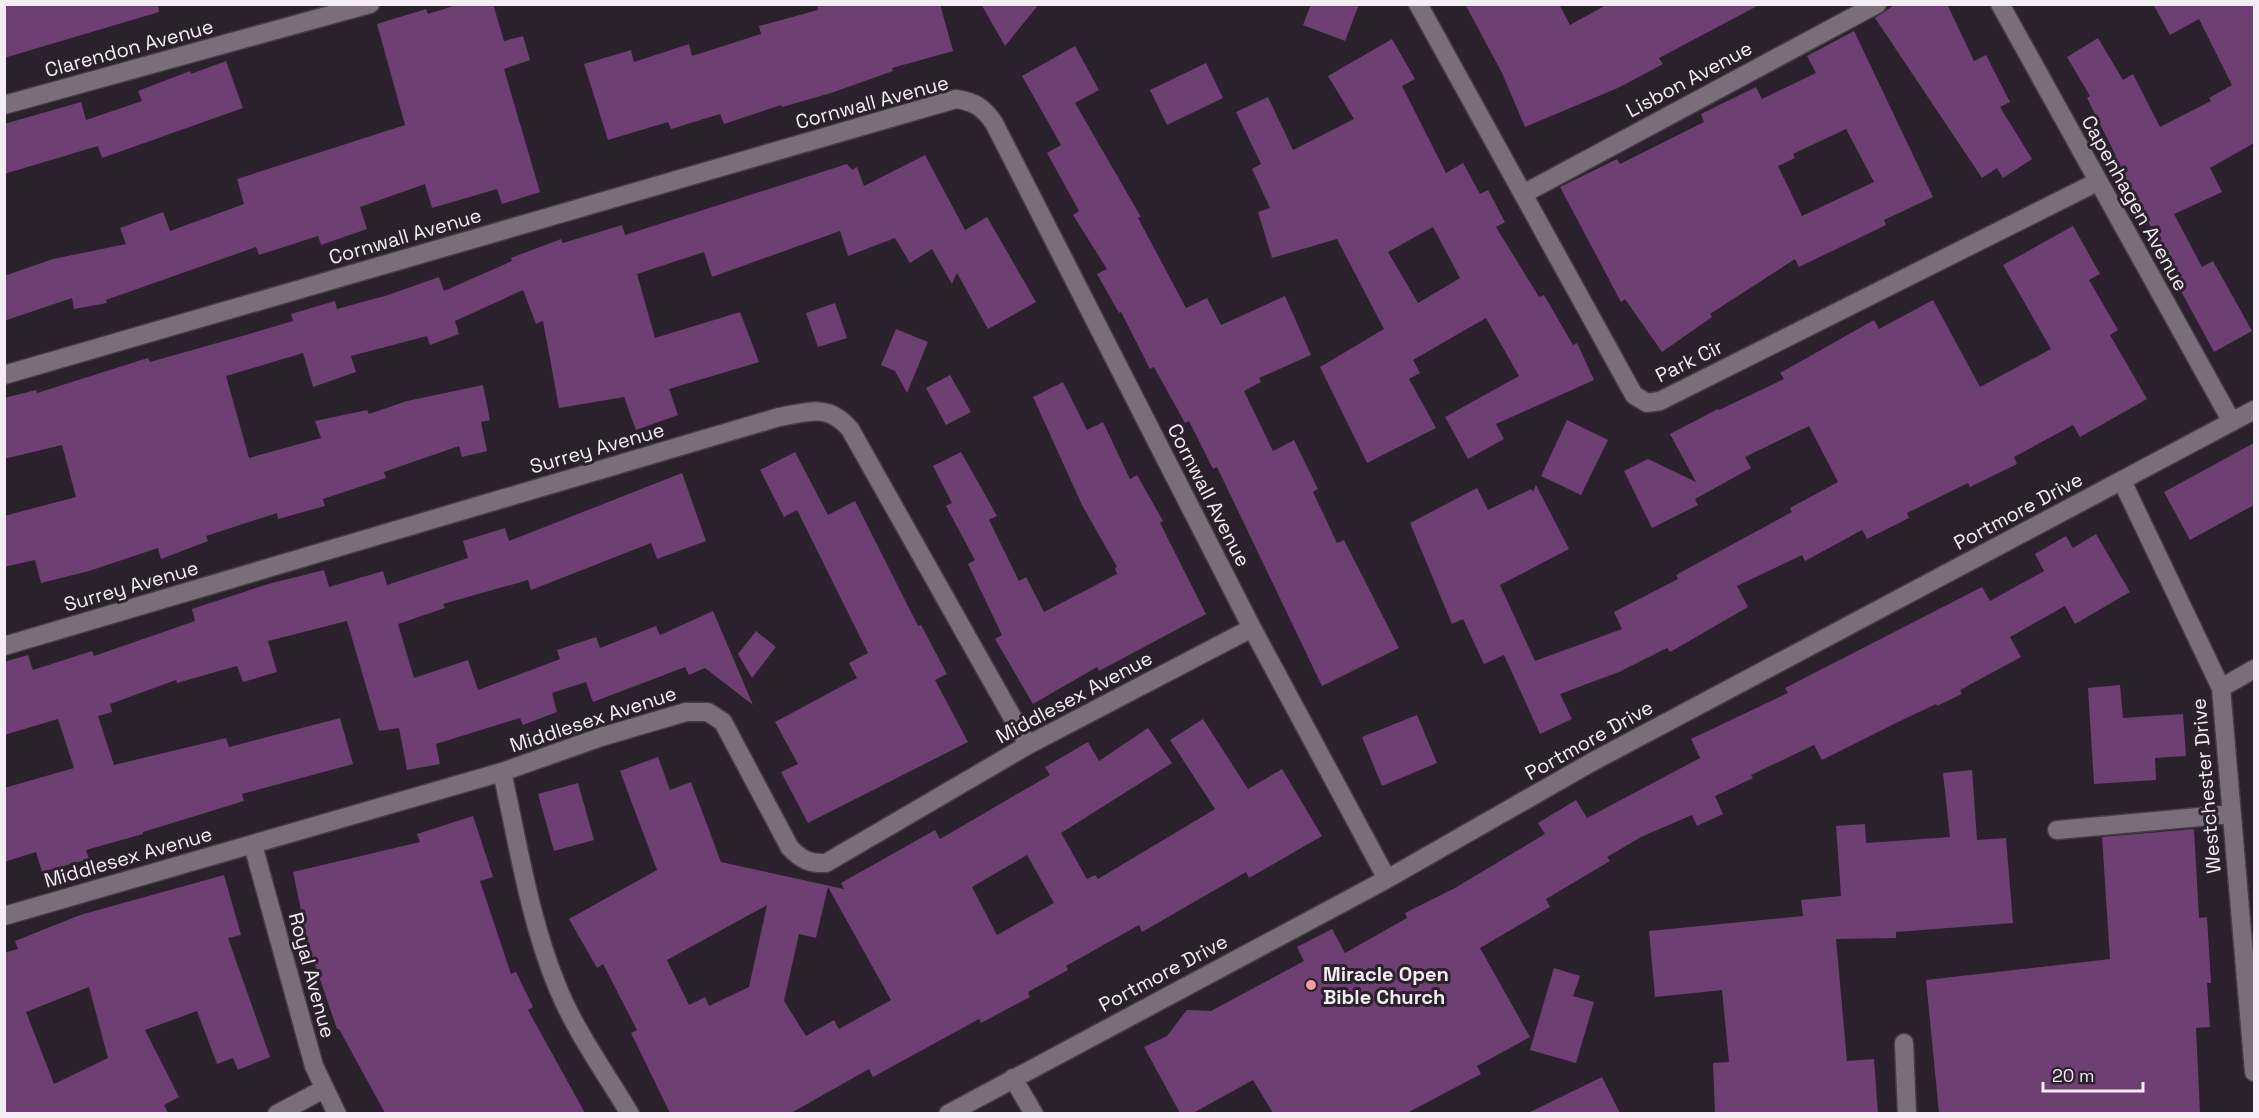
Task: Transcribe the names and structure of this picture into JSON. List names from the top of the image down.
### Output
{
  "streets": {
    "street": [
      "Clarendon Avenue",
      "Lisbon Avenue",
      "Cornwall Avenue",
      "Capenhagen Avenue",
      "Park Cir",
      "Surrey Avenue",
      "Portmore Drive",
      "Middlesex Avenue",
      "Westchester Drive",
      "Royal Avenue"
    ]
  },
  "crossings": [
    ["Lisbon Avenue", "Park Cir"],
    ["Cornwall Avenue", "Portmore Drive"],
    ["Cornwall Avenue", "Middlesex Avenue"],
    ["Capenhagen Avenue", "Park Cir"],
    ["Capenhagen Avenue", "Portmore Drive"],
    ["Surrey Avenue", "Middlesex Avenue"],
    ["Portmore Drive", "Westchester Drive"],
    ["Middlesex Avenue", "Royal Avenue"]
  ],
  "places": ["Miracle Open Bible Church"],
  "scale_bar": "20 m"
}
